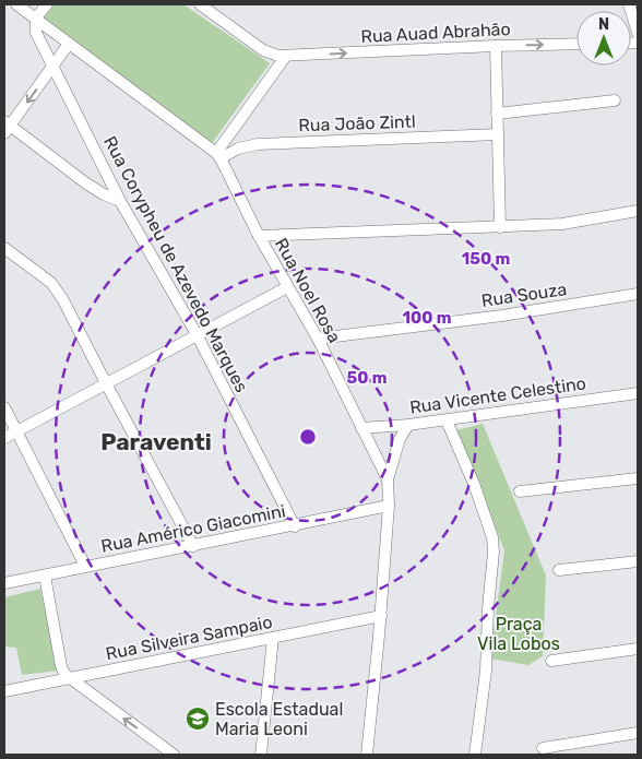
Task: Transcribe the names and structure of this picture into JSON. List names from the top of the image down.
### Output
{
  "streets": {
    "street": [
      "Rua Auad Abrahão",
      "Rua João Zintl",
      "Rua Corypheu de Azevedo Marques",
      "Rua Noel Rosa",
      "Rua Souza",
      "Rua Vicente Celestino",
      "Rua Américo Giacomini",
      "Rua Silveira Sampaio"
    ]
  },
  "crossings": [
    ["Rua João Zintl", "Rua Noel Rosa"],
    ["Rua Corypheu de Azevedo Marques", "Rua Noel Rosa"],
    ["Rua Corypheu de Azevedo Marques", "Rua Américo Giacomini"],
    ["Rua Noel Rosa", "Rua Souza"],
    ["Rua Noel Rosa", "Rua Vicente Celestino"],
    ["Rua Noel Rosa", "Rua Américo Giacomini"],
    ["Rua Noel Rosa", "Rua Silveira Sampaio"]
  ],
  "one_way": ["Rua Auad Abrahão"],
  "districts": ["Paraventi"],
  "parks": ["Praça Vila Lobos"],
  "places": {
    "school or university": ["Escola Estadual Maria Leoni"]
  },
  "north": "top",
  "rings": ["150 m", "100 m", "50 m"]
}
